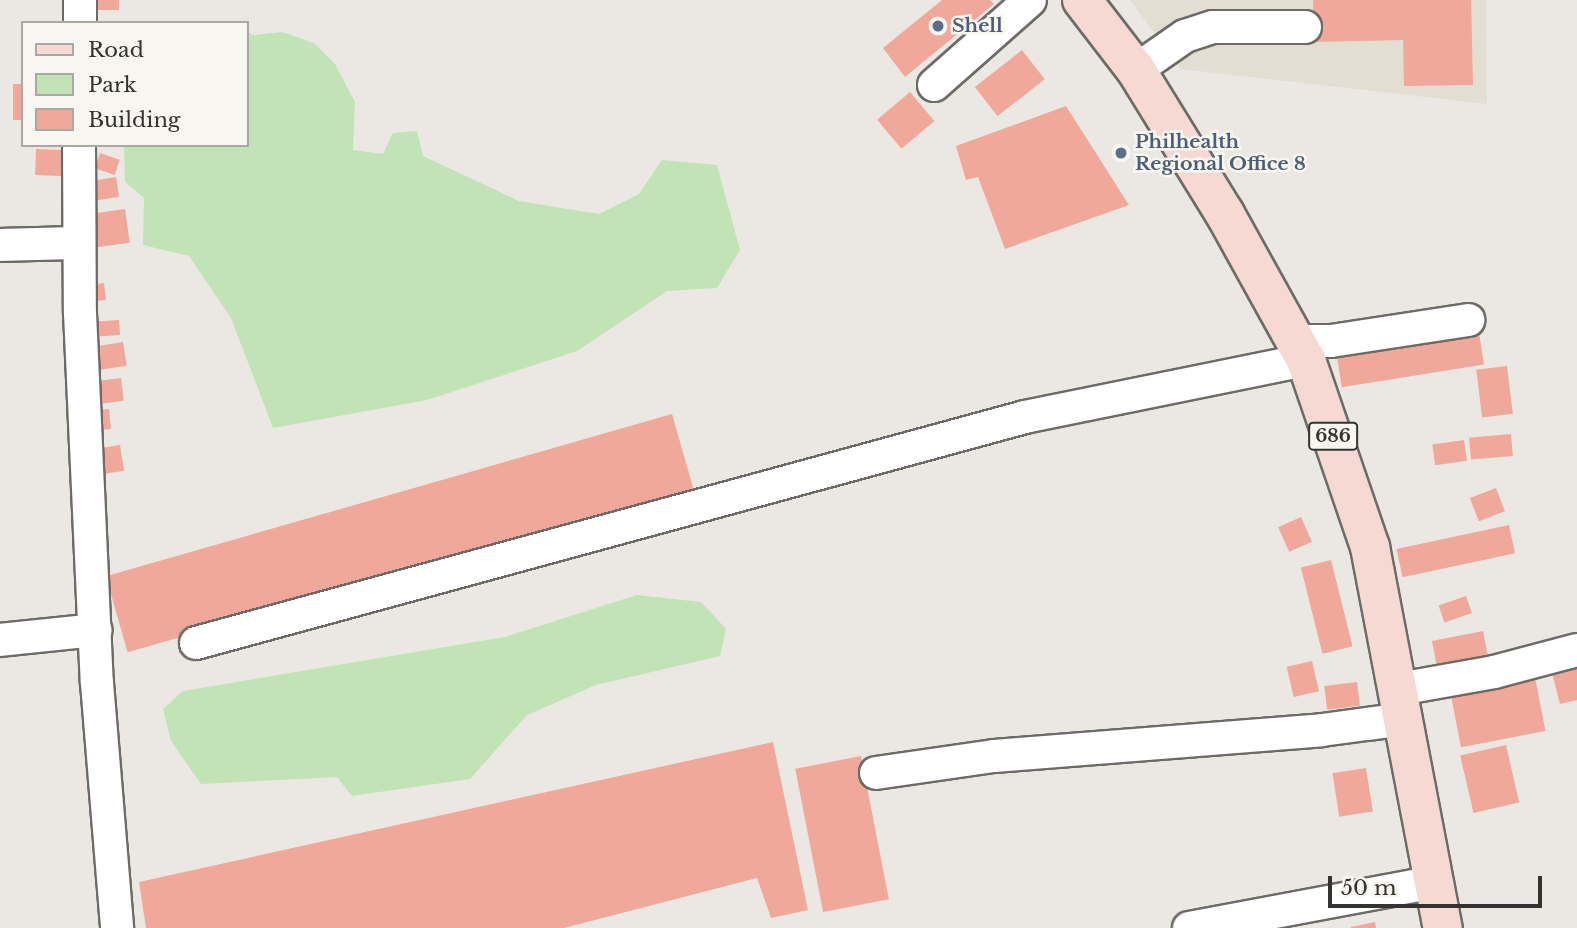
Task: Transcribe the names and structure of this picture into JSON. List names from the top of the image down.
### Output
{
  "streets": {
    "main road": ["686"]
  },
  "places": ["Shell", "Philhealth Regional Office 8"],
  "legend": ["Road", "Park", "Building"],
  "scale_bar": "50 m"
}
